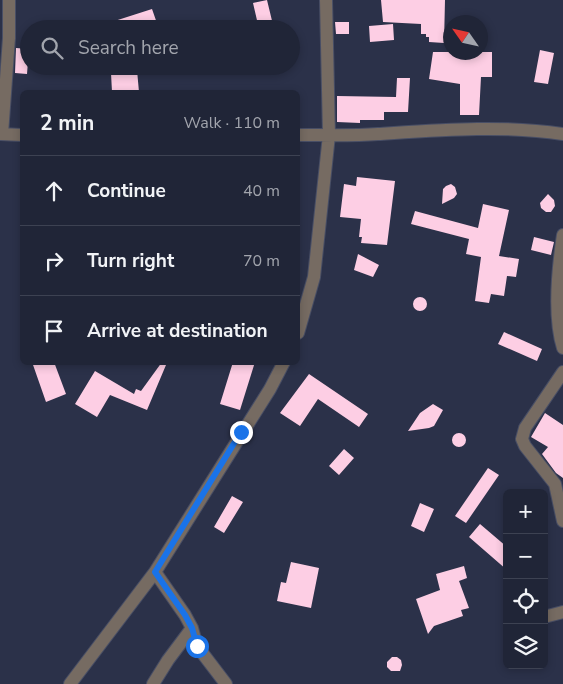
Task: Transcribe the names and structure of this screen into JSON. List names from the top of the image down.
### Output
{
  "north": "top left",
  "page": {
    "search": "Search here",
    "heading": ["2 min", "Walk · 110 m"],
    "list": [
      ["Continue", "40 m"],
      ["Turn right", "70 m"],
      "Arrive at destination"
    ],
    "map_buttons": ["+", "−"]
  }
}
